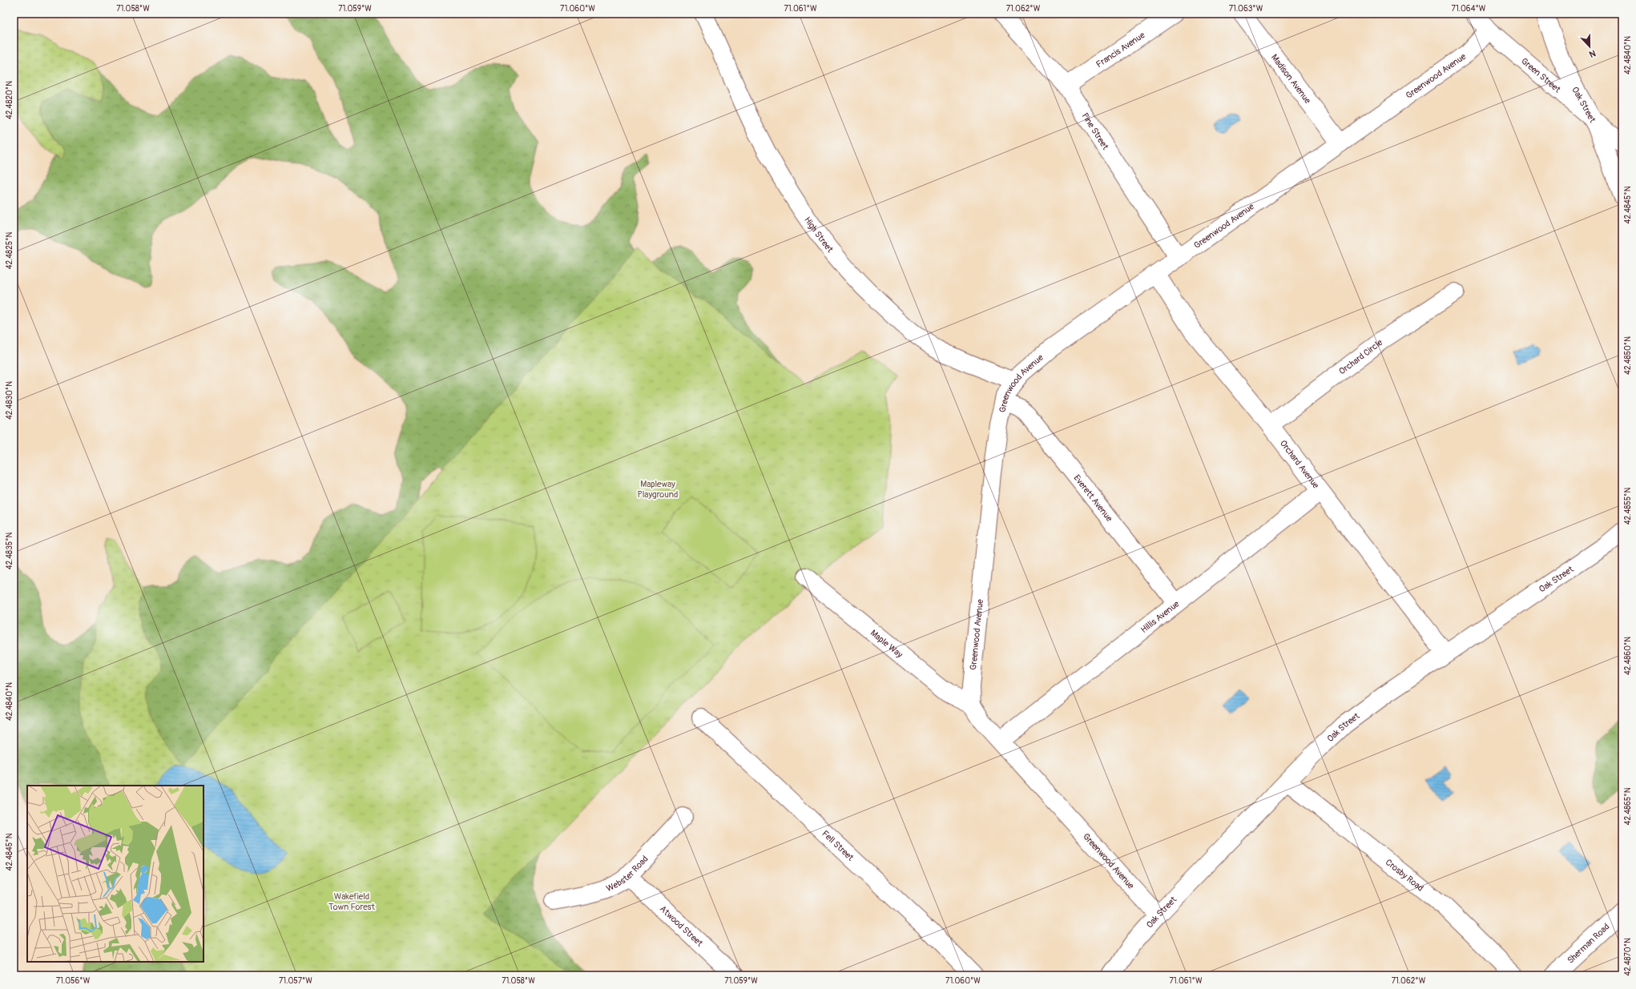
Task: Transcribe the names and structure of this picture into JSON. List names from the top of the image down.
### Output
{
  "streets": {
    "street": [
      "Francis Avenue",
      "Green Street",
      "Greenwood Avenue",
      "Madison Avenue",
      "Oak Street",
      "Pine Street",
      "High Street",
      "Orchard Circle",
      "Orchard Avenue",
      "Everett Avenue",
      "Hillis Avenue",
      "Maple Way",
      "Fell Street",
      "Webster Road",
      "Crosby Road",
      "Atwood Street",
      "Sherman Road"
    ]
  },
  "crossings": [
    ["Francis Avenue", "Pine Street"],
    ["Green Street", "Greenwood Avenue"],
    ["Green Street", "Oak Street"],
    ["Greenwood Avenue", "Madison Avenue"],
    ["Greenwood Avenue", "Oak Street"],
    ["Greenwood Avenue", "Pine Street"],
    ["Greenwood Avenue", "High Street"],
    ["Greenwood Avenue", "Orchard Avenue"],
    ["Greenwood Avenue", "Everett Avenue"],
    ["Greenwood Avenue", "Hillis Avenue"],
    ["Greenwood Avenue", "Maple Way"],
    ["Oak Street", "Orchard Avenue"],
    ["Oak Street", "Crosby Road"],
    ["Orchard Circle", "Orchard Avenue"],
    ["Orchard Avenue", "Hillis Avenue"],
    ["Everett Avenue", "Hillis Avenue"],
    ["Webster Road", "Atwood Street"]
  ],
  "parks": ["Mapleway Playground", "Wakefield Town Forest"],
  "north": "bottom",
  "coordinates": [
    "71.058°W",
    "71.059°W",
    "71.060°W",
    "71.061°W",
    "71.062°W",
    "71.063°W",
    "71.064°W",
    "42.4840°N",
    "42.4820°N",
    "42.4845°N",
    "42.4825°N",
    "42.4850°N",
    "42.4830°N",
    "42.4855°N",
    "42.4835°N",
    "42.4860°N",
    "42.4865°N",
    "42.4870°N",
    "71.056°W",
    "71.057°W"
  ]
}
